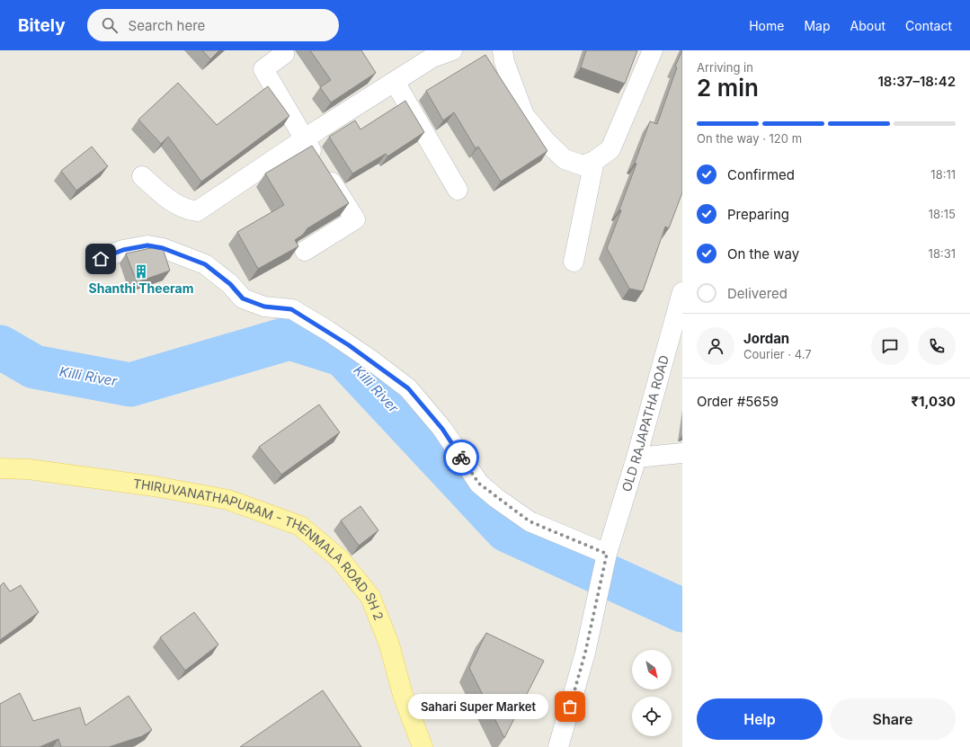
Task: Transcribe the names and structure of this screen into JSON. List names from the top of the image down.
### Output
{
  "streets": {
    "main road": ["THIRUVANATHAPURAM - THENMALA ROAD SH 2"],
    "street": ["OLD RAJAPATHA ROAD"]
  },
  "water": ["Killi River"],
  "places": {
    "building": ["Shanthi Theeram"],
    "other": ["Sahari Super Market"]
  },
  "north": "bottom right",
  "page": {
    "header": "Bitely",
    "search": "Search here",
    "nav": [
      "Home",
      "Map",
      "About",
      "Contact"
    ],
    "heading": ["2 min", "Arriving in", "18:37–18:42"],
    "panel": [
      "Jordan",
      "Courier · 4.7",
      "Order #5659",
      "₹1,030"
    ],
    "bar": "On the way · 120 m",
    "list": [
      ["Confirmed", "18:11"],
      ["Preparing", "18:15"],
      ["On the way", "18:31"],
      "Delivered"
    ],
    "buttons": ["Help", "Share"],
    "bubble": "Sahari Super Market"
  }
}
